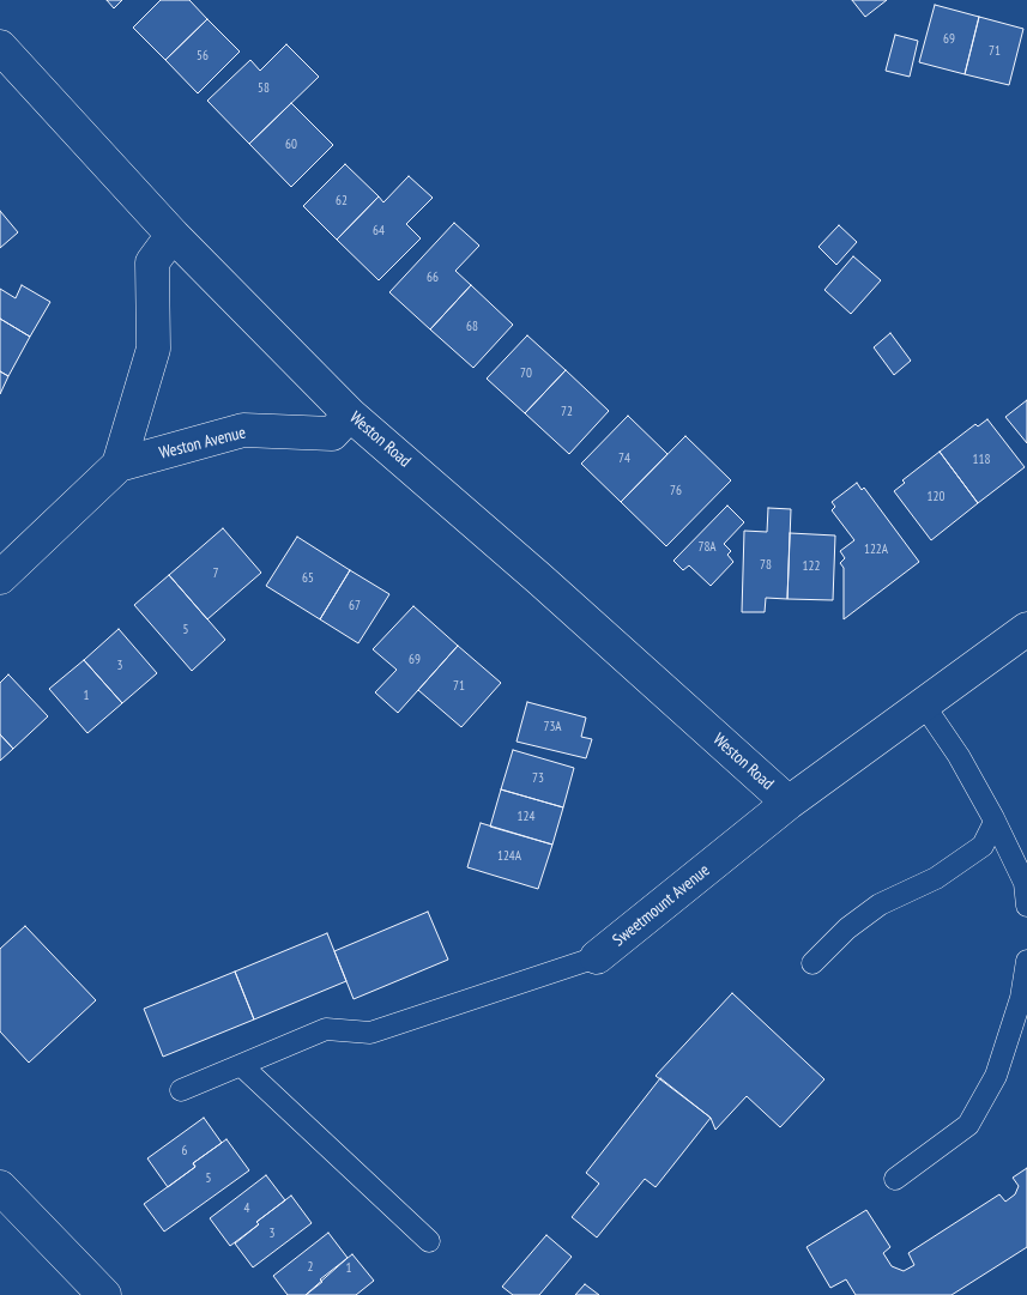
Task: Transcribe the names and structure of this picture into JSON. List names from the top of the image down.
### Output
{
  "streets": {
    "street": ["Weston Road", "Weston Avenue", "Sweetmount Avenue"]
  },
  "crossings": [
    ["Weston Road", "Weston Avenue"],
    ["Weston Road", "Sweetmount Avenue"]
  ],
  "house_numbers": [
    "69",
    "71",
    "56",
    "58",
    "60",
    "62",
    "64",
    "66",
    "68",
    "70",
    "72",
    "74",
    "118",
    "76",
    "120",
    "78A",
    "122A",
    "78",
    "122",
    "7",
    "65",
    "67",
    "5",
    "69",
    "3",
    "71",
    "1",
    "73A",
    "73",
    "124",
    "124A",
    "6",
    "5",
    "4",
    "3",
    "2",
    "1"
  ]
}
